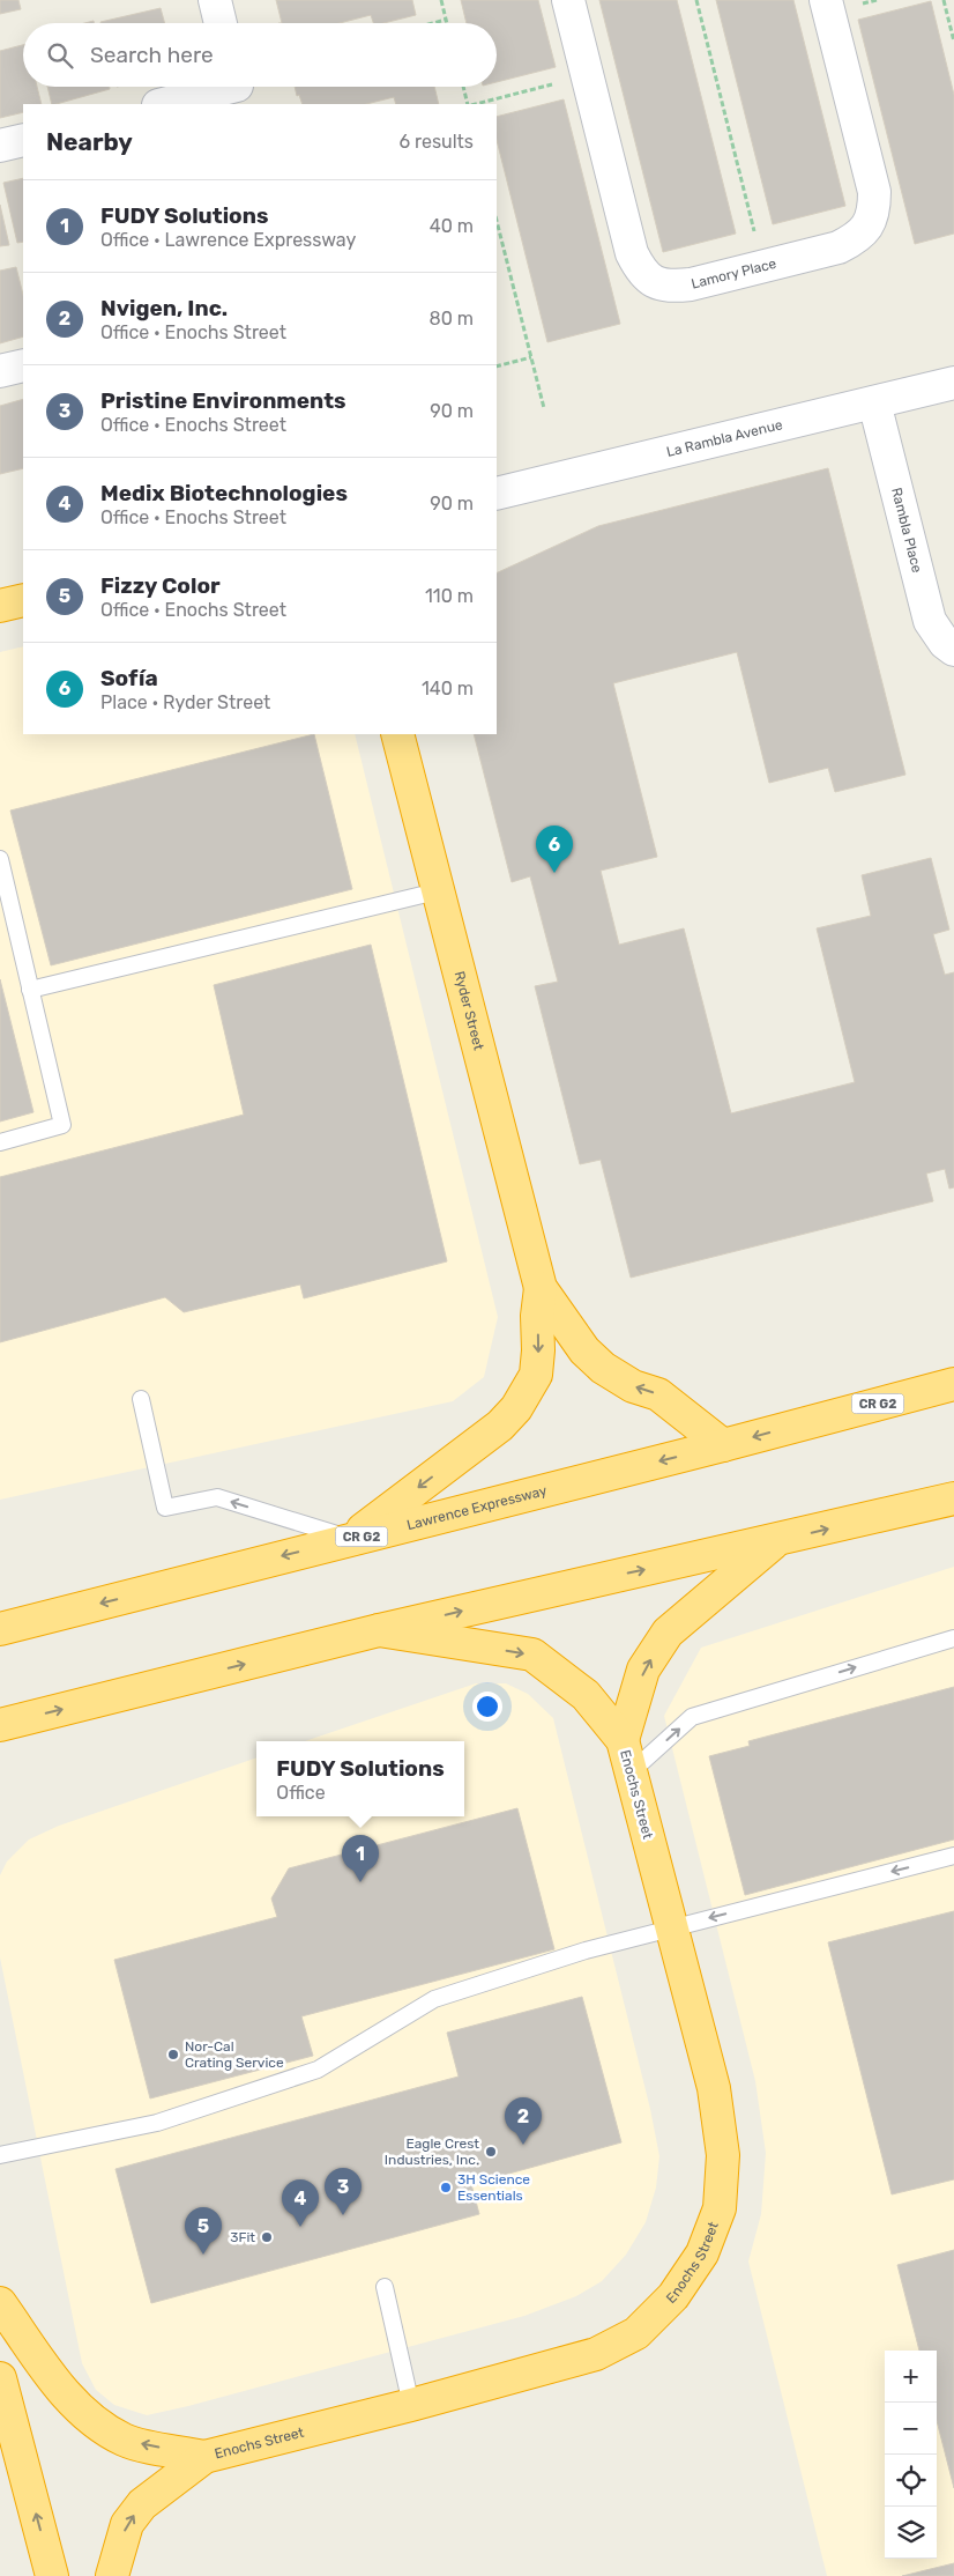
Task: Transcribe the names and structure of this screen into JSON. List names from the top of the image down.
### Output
{
  "streets": {
    "highway": [
      "Ryder Street",
      "CR G2",
      "Lawrence Expressway",
      "Enochs Street"
    ],
    "street": ["Lamory Place", "La Rambla Avenue", "Rambla Place"]
  },
  "crossings": [
    ["La Rambla Avenue", "Rambla Place"]
  ],
  "places": [
    "Nor-Cal Crating Service",
    "Eagle Crest Industries, Inc.",
    "3H Science Essentials",
    "3Fit"
  ],
  "page": {
    "search": "Search here",
    "heading": ["Nearby", "6 results"],
    "list": [
      {
        "mark": "1",
        "name": "FUDY Solutions",
        "note": "Office · Lawrence Expressway",
        "value": "40 m"
      },
      {
        "mark": "2",
        "name": "Nvigen, Inc.",
        "note": "Office · Enochs Street",
        "value": "80 m"
      },
      {
        "mark": "3",
        "name": "Pristine Environments",
        "note": "Office · Enochs Street",
        "value": "90 m"
      },
      {
        "mark": "4",
        "name": "Medix Biotechnologies",
        "note": "Office · Enochs Street",
        "value": "90 m"
      },
      {
        "mark": "5",
        "name": "Fizzy Color",
        "note": "Office · Enochs Street",
        "value": "110 m"
      },
      {
        "mark": "6",
        "name": "Sofía",
        "note": "Place · Ryder Street",
        "value": "140 m"
      }
    ],
    "pins": [
      "6",
      "1",
      "2",
      "3",
      "4",
      "5"
    ],
    "popup": ["FUDY Solutions", "Office"],
    "map_buttons": ["+", "−"]
  }
}
